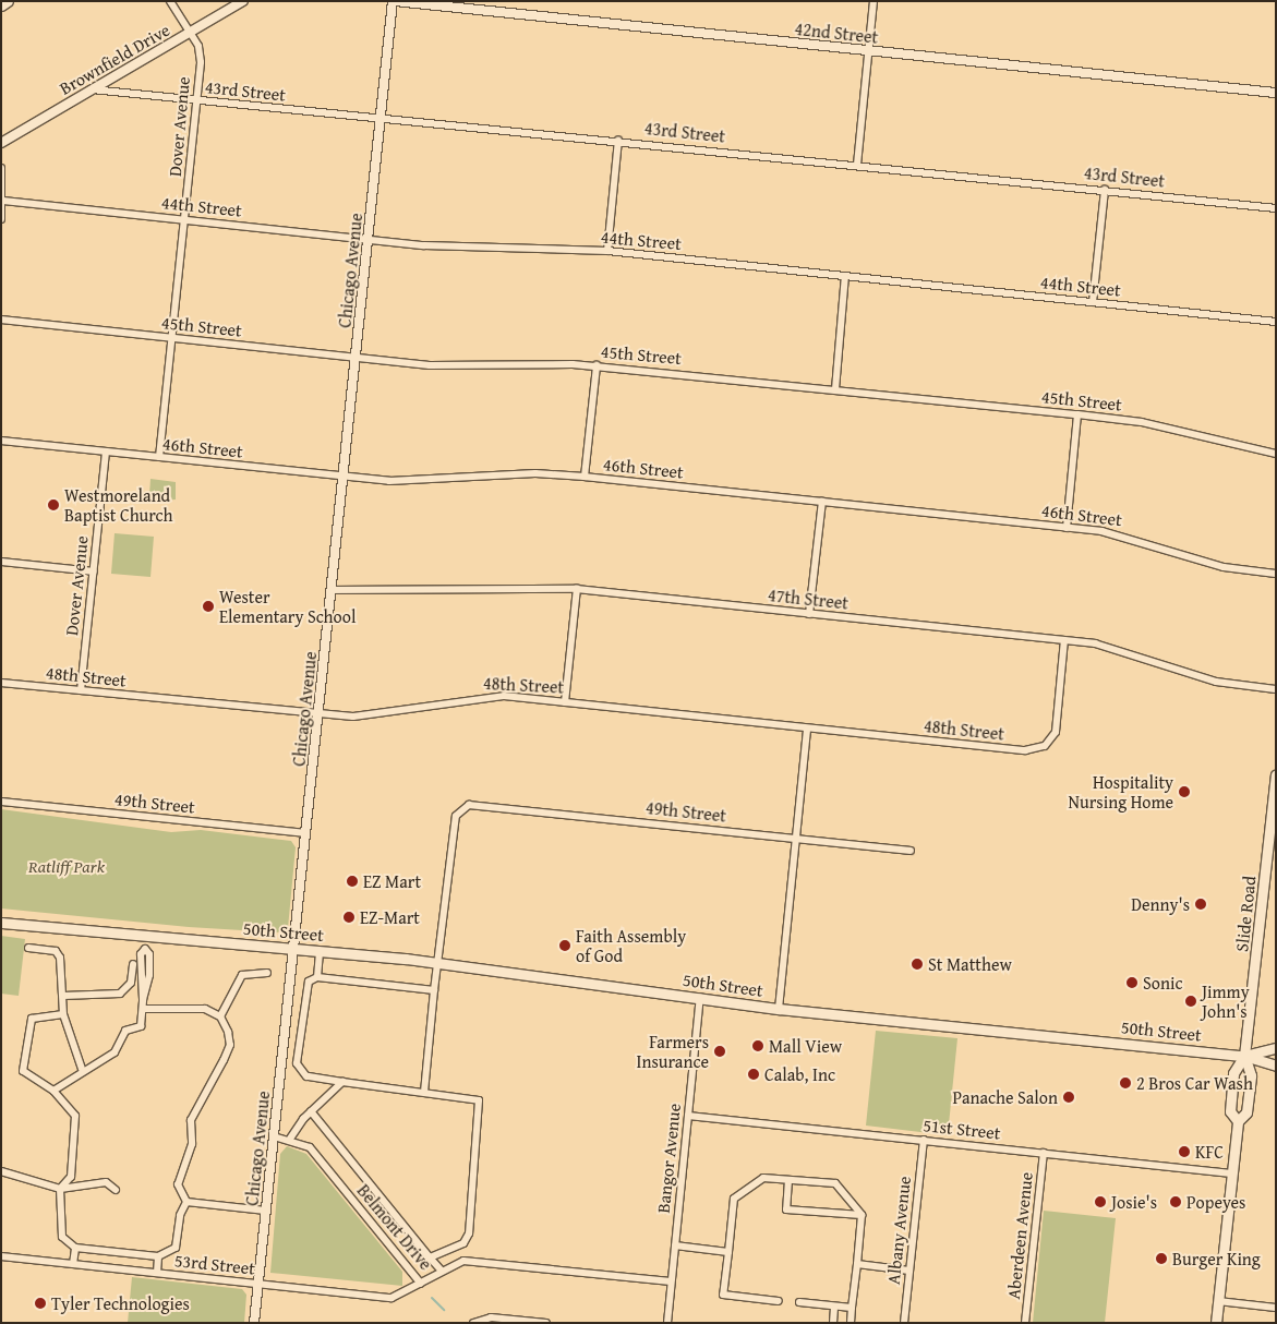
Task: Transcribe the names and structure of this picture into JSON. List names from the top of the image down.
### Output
{
  "streets": {
    "main road": ["Slide Road", "50th Street"],
    "street": [
      "42nd Street",
      "Brownfield Drive",
      "43rd Street",
      "Dover Avenue",
      "44th Street",
      "Chicago Avenue",
      "45th Street",
      "46th Street",
      "47th Street",
      "48th Street",
      "49th Street",
      "51st Street",
      "Bangor Avenue",
      "Belmont Drive",
      "Albany Avenue",
      "Aberdeen Avenue",
      "53rd Street"
    ]
  },
  "crossings": [
    ["42nd Street", "Chicago Avenue"],
    ["Brownfield Drive", "43rd Street"],
    ["Brownfield Drive", "Dover Avenue"],
    ["43rd Street", "Dover Avenue"],
    ["43rd Street", "Chicago Avenue"],
    ["Dover Avenue", "44th Street"],
    ["Dover Avenue", "45th Street"],
    ["Dover Avenue", "46th Street"],
    ["Dover Avenue", "48th Street"],
    ["44th Street", "Chicago Avenue"],
    ["Chicago Avenue", "45th Street"],
    ["Chicago Avenue", "46th Street"],
    ["Chicago Avenue", "47th Street"],
    ["Chicago Avenue", "48th Street"],
    ["Chicago Avenue", "49th Street"],
    ["Chicago Avenue", "50th Street"],
    ["Chicago Avenue", "Belmont Drive"],
    ["Chicago Avenue", "53rd Street"],
    ["47th Street", "48th Street"],
    ["49th Street", "50th Street"],
    ["Slide Road", "50th Street"],
    ["Slide Road", "51st Street"],
    ["50th Street", "Bangor Avenue"],
    ["51st Street", "Bangor Avenue"],
    ["51st Street", "Albany Avenue"],
    ["51st Street", "Aberdeen Avenue"],
    ["Bangor Avenue", "Belmont Drive"],
    ["Belmont Drive", "53rd Street"]
  ],
  "parks": ["Ratliff Park"],
  "places": [
    "Westmoreland Baptist Church",
    "Wester Elementary School",
    "Hospitality Nursing Home",
    "EZ Mart",
    "Denny's",
    "EZ-Mart",
    "Faith Assembly of God",
    "St Matthew",
    "Sonic",
    "Jimmy John's",
    "Mall View",
    "Farmers Insurance",
    "Calab, Inc",
    "2 Bros Car Wash",
    "Panache Salon",
    "KFC",
    "Josie's",
    "Popeyes",
    "Burger King",
    "Tyler Technologies"
  ]
}
